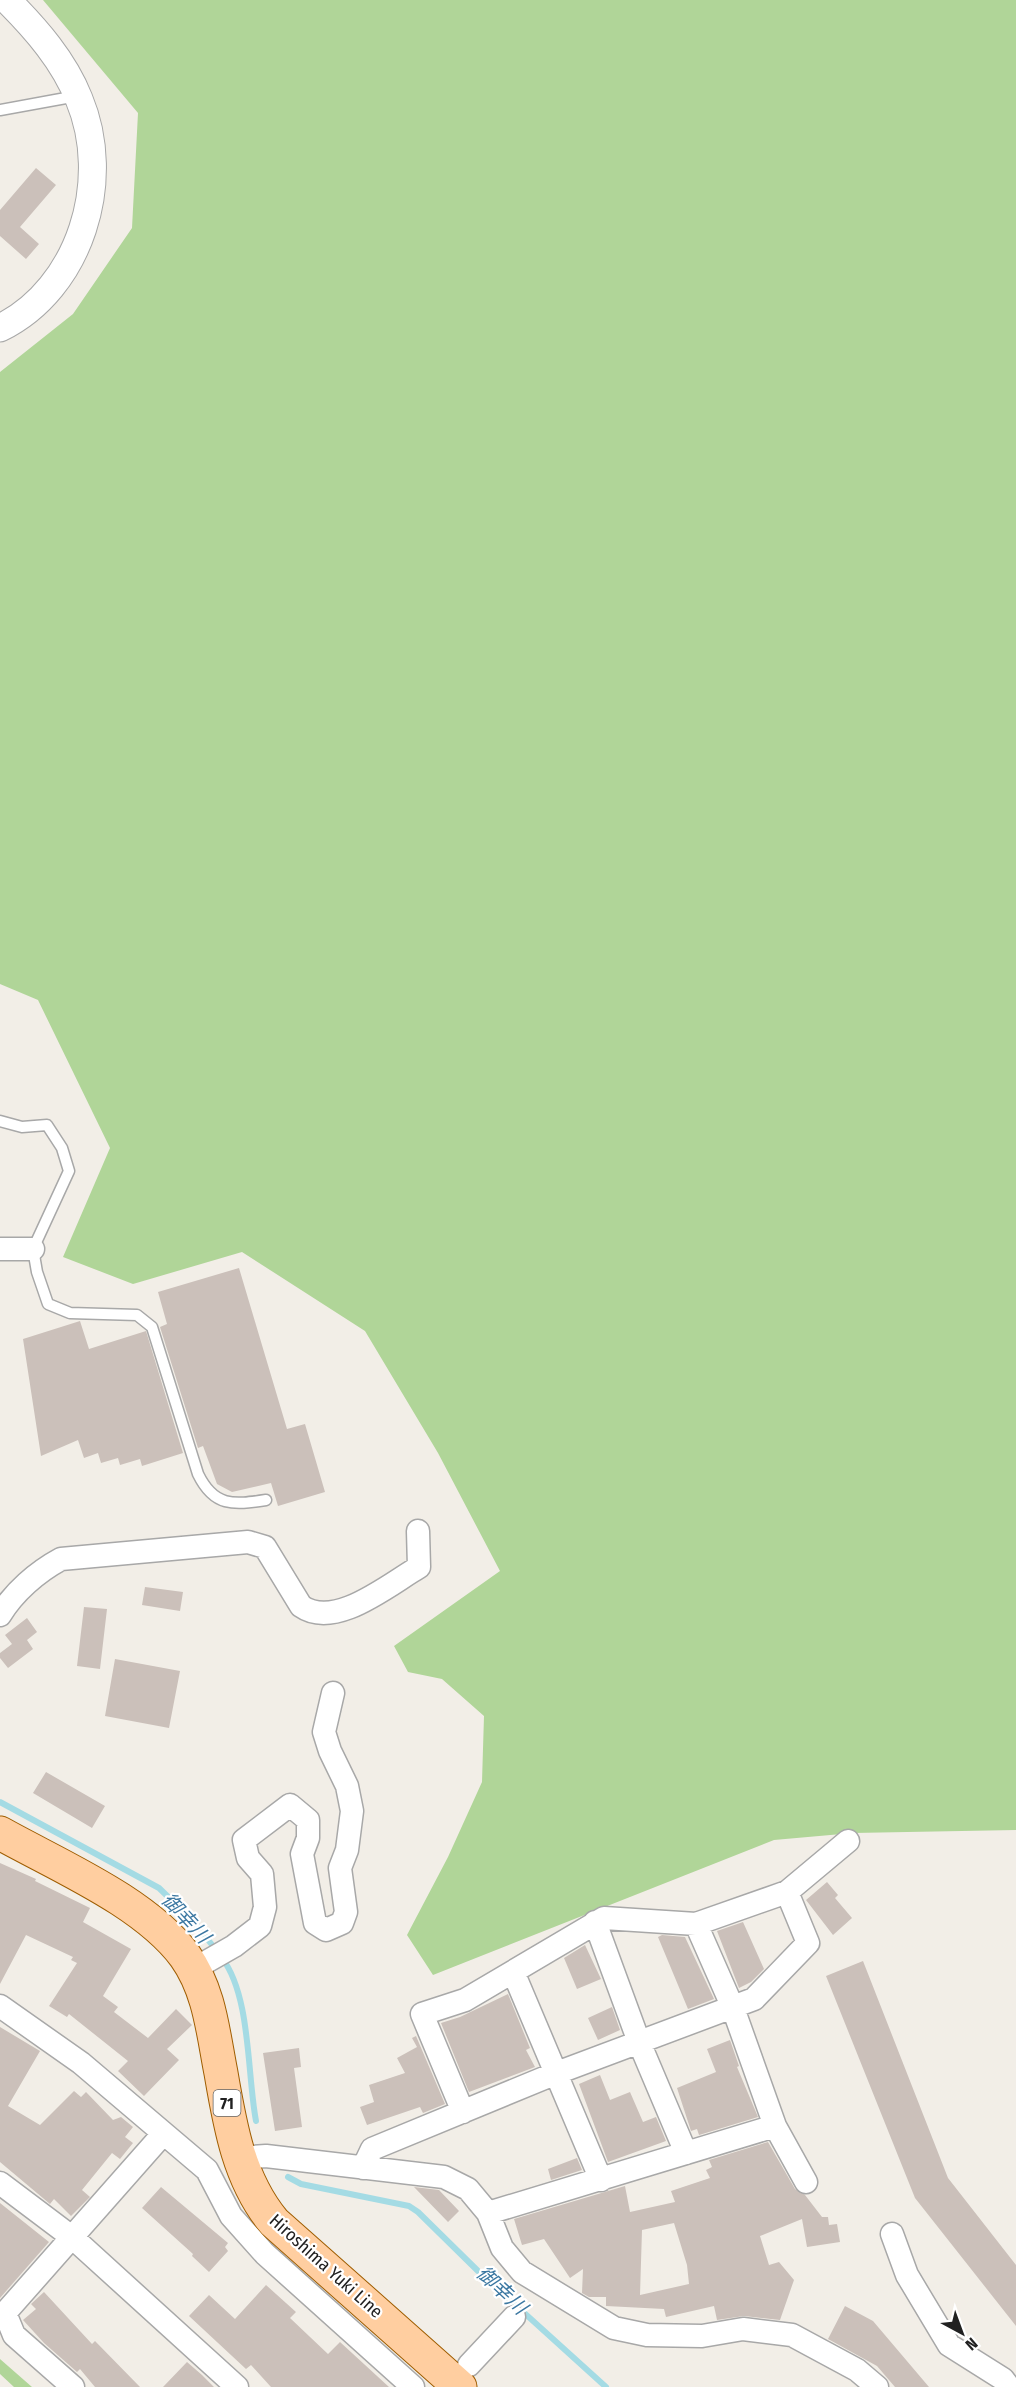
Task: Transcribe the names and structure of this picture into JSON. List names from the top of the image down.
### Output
{
  "streets": {
    "main road": ["71", "Hiroshima Yuki Line"]
  },
  "water": ["御幸川"],
  "north": "bottom right"
}
